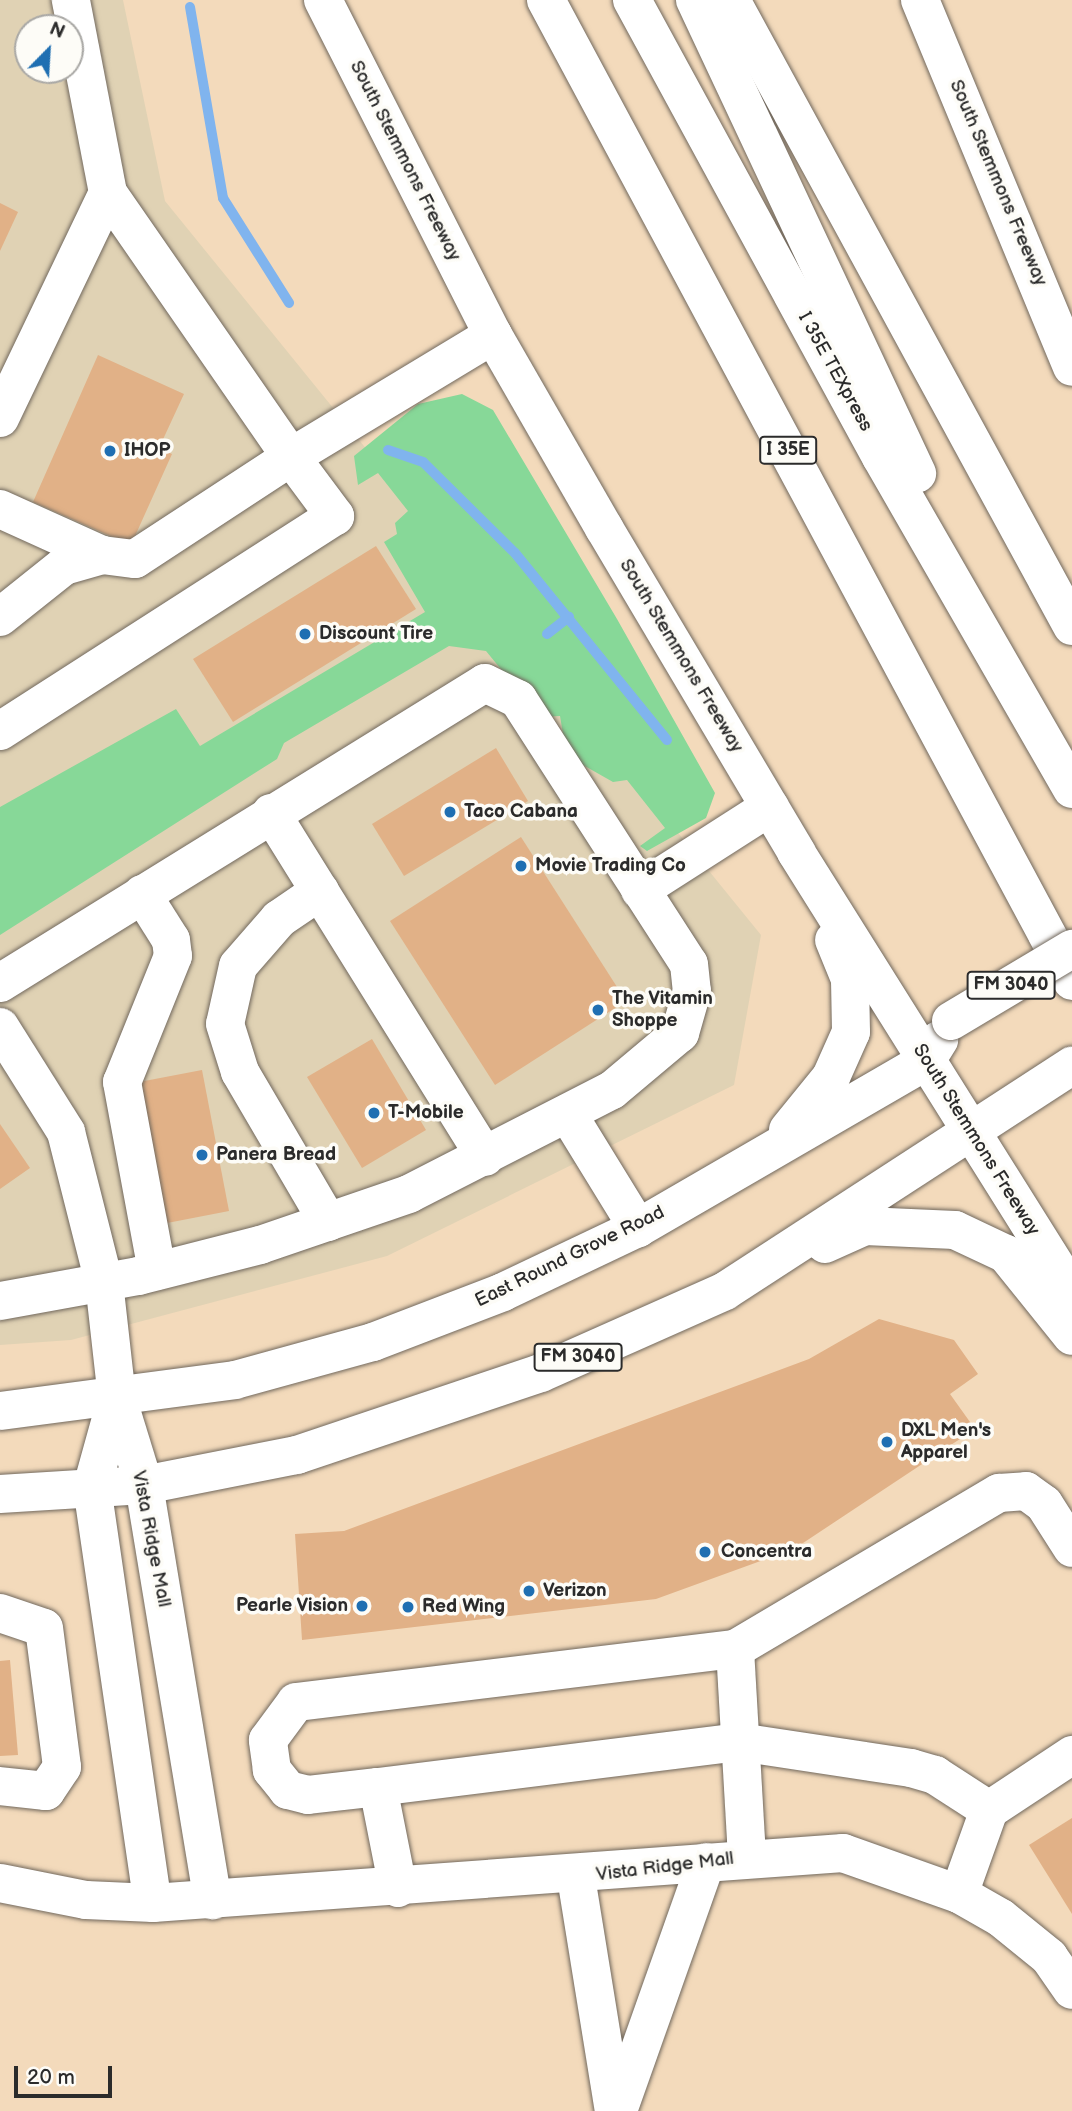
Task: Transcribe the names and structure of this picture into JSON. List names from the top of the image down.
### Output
{
  "streets": {
    "main road": [
      "South Stemmons Freeway",
      "I 35E TEXpress",
      "I 35E",
      "FM 3040",
      "East Round Grove Road",
      "Vista Ridge Mall"
    ]
  },
  "crossings": [
    ["South Stemmons Freeway", "FM 3040"],
    ["South Stemmons Freeway", "East Round Grove Road"],
    ["FM 3040", "Vista Ridge Mall"],
    ["East Round Grove Road", "Vista Ridge Mall"]
  ],
  "places": [
    "IHOP",
    "Discount Tire",
    "Taco Cabana",
    "Movie Trading Co",
    "The Vitamin Shoppe",
    "T-Mobile",
    "Panera Bread",
    "DXL Men's Apparel",
    "Concentra",
    "Verizon",
    "Pearle Vision",
    "Red Wing"
  ],
  "scale_bar": "20 m",
  "north": "top right"
}
